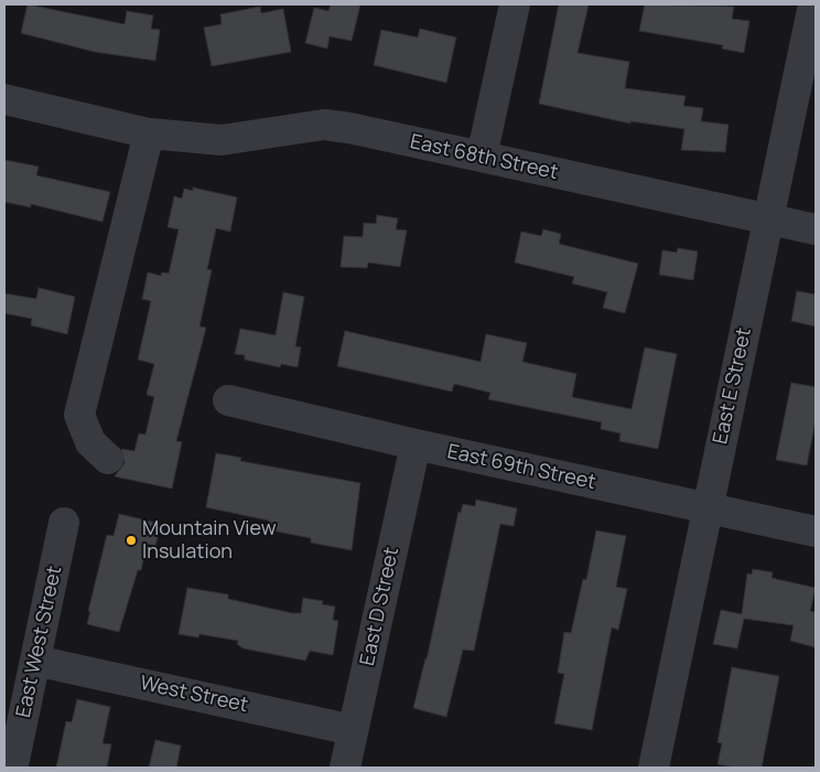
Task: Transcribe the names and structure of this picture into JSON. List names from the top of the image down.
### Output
{
  "streets": {
    "street": [
      "East 68th Street",
      "East E Street",
      "East 69th Street",
      "East D Street",
      "East West Street",
      "West Street"
    ]
  },
  "crossings": [
    ["East 68th Street", "East E Street"],
    ["East E Street", "East 69th Street"],
    ["East 69th Street", "East D Street"],
    ["East D Street", "West Street"],
    ["East West Street", "West Street"]
  ],
  "places": ["Mountain View Insulation"]
}
